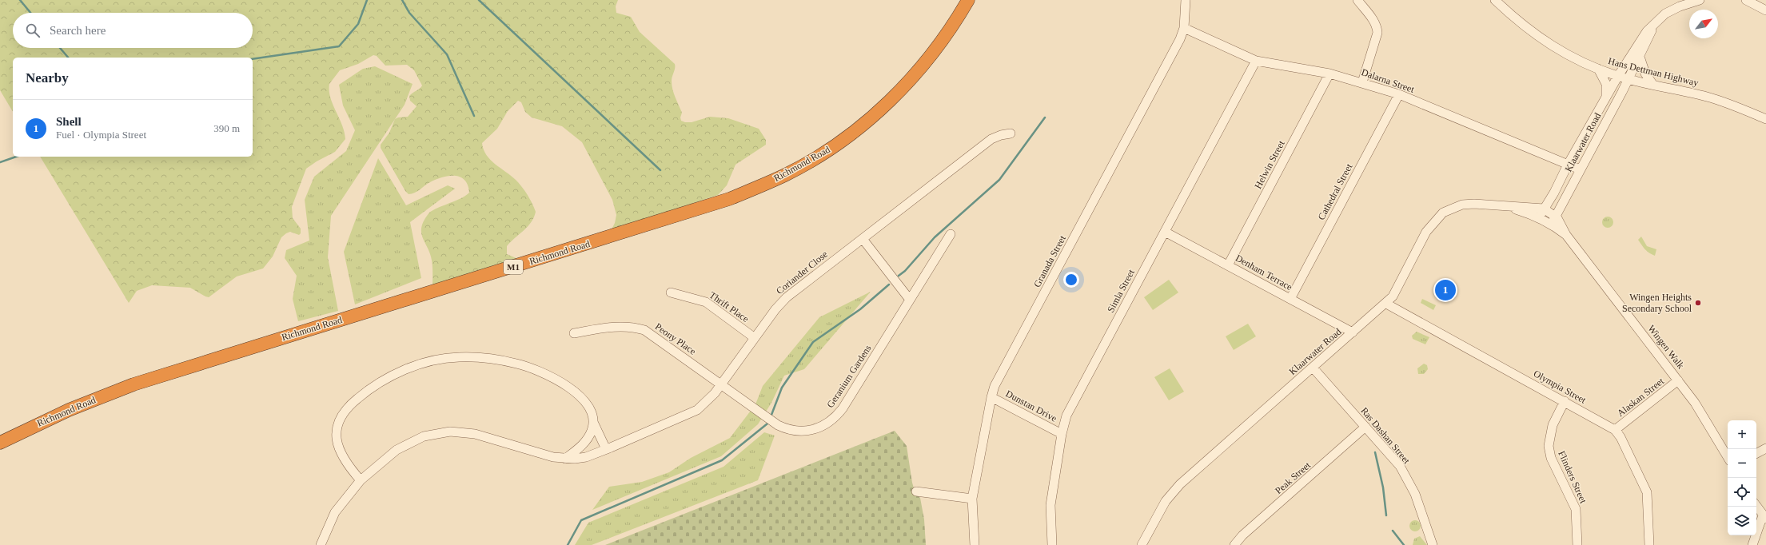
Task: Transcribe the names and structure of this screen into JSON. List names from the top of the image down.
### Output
{
  "streets": {
    "highway": ["Richmond Road", "M1"],
    "street": [
      "Hans Dettman Highway",
      "Dalarna Street",
      "Klaarwater Road",
      "Helwin Street",
      "Cathedral Street",
      "Granada Street",
      "Coriander Close",
      "Denham Terrace",
      "Simla Street",
      "Thrift Place",
      "Peony Place",
      "Wingen Walk",
      "Geranium Gardens",
      "Olympia Street",
      "Alaskan Street",
      "Dunstan Drive",
      "Ras Dashan Street",
      "Flinders Street",
      "Peak Street"
    ]
  },
  "crossings": [
    ["Hans Dettman Highway", "Klaarwater Road"],
    ["Dalarna Street", "Klaarwater Road"],
    ["Dalarna Street", "Helwin Street"],
    ["Dalarna Street", "Cathedral Street"],
    ["Dalarna Street", "Granada Street"],
    ["Dalarna Street", "Simla Street"],
    ["Klaarwater Road", "Denham Terrace"],
    ["Klaarwater Road", "Wingen Walk"],
    ["Klaarwater Road", "Olympia Street"],
    ["Klaarwater Road", "Ras Dashan Street"],
    ["Helwin Street", "Denham Terrace"],
    ["Cathedral Street", "Denham Terrace"],
    ["Granada Street", "Dunstan Drive"],
    ["Coriander Close", "Thrift Place"],
    ["Coriander Close", "Peony Place"],
    ["Coriander Close", "Geranium Gardens"],
    ["Denham Terrace", "Simla Street"],
    ["Simla Street", "Dunstan Drive"],
    ["Peony Place", "Geranium Gardens"],
    ["Wingen Walk", "Alaskan Street"],
    ["Olympia Street", "Alaskan Street"],
    ["Olympia Street", "Flinders Street"],
    ["Ras Dashan Street", "Peak Street"]
  ],
  "places": ["Wingen Heights Secondary School"],
  "north": "top right",
  "page": {
    "search": "Search here",
    "heading": "Nearby",
    "list": [
      {
        "mark": "1",
        "name": "Shell",
        "note": "Fuel · Olympia Street",
        "value": "390 m"
      }
    ],
    "pins": "1",
    "map_buttons": ["+", "−"]
  }
}
